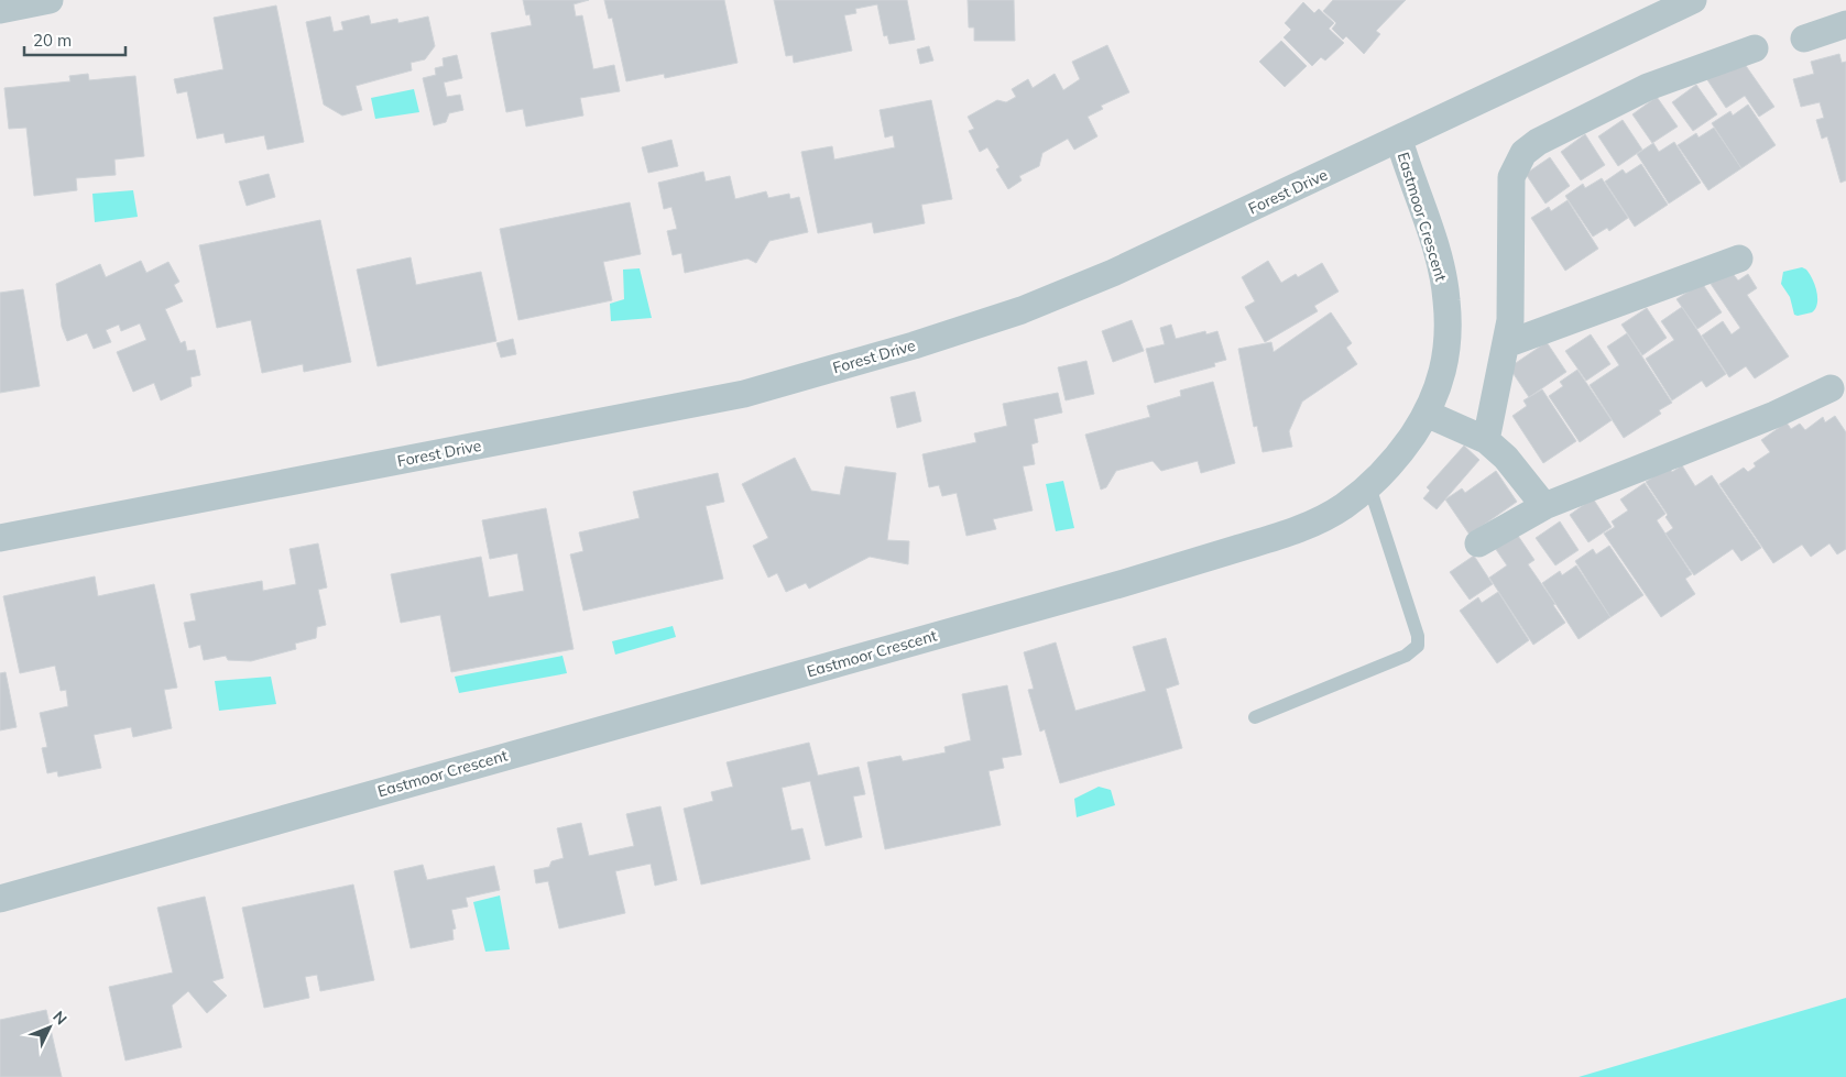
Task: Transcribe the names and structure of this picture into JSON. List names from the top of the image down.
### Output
{
  "streets": {
    "street": ["Forest Drive", "Eastmoor Crescent"]
  },
  "crossings": [
    ["Forest Drive", "Eastmoor Crescent"]
  ],
  "scale_bar": "20 m",
  "north": "top right"
}
